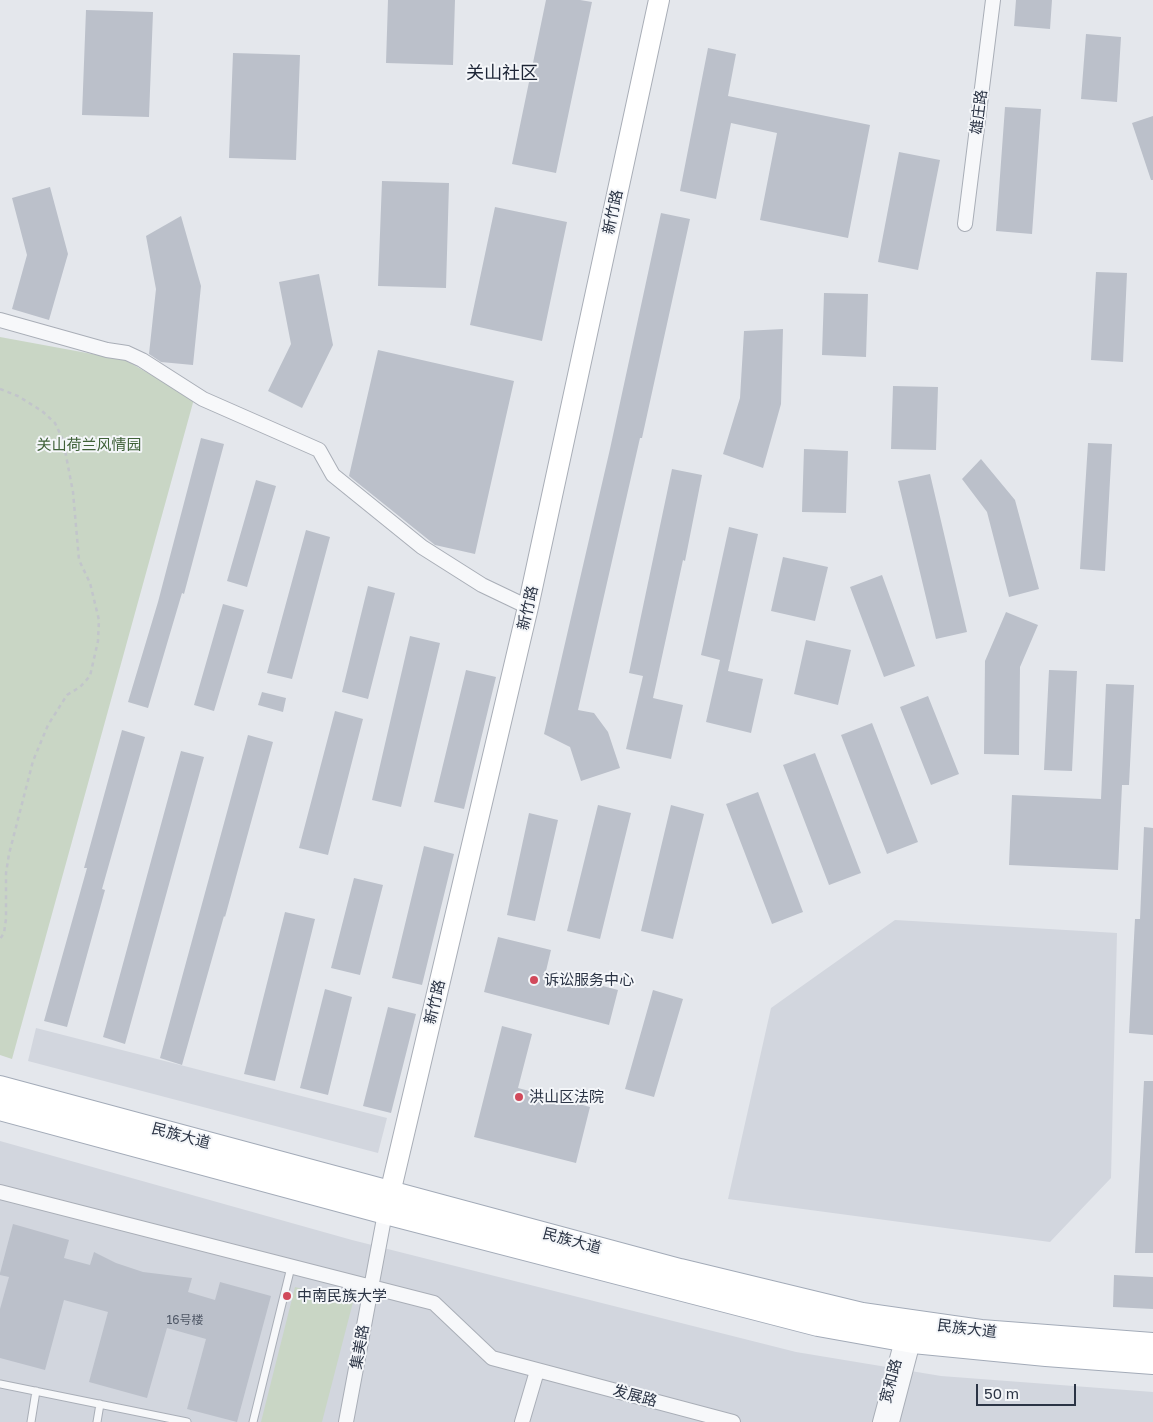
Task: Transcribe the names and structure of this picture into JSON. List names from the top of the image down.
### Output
{
  "streets": {
    "main road": ["新竹路", "民族大道"],
    "street": [
      "雄庄路",
      "集美路",
      "宽和路",
      "发展路"
    ]
  },
  "crossings": [
    ["新竹路", "民族大道"],
    ["新竹路", "集美路"],
    ["民族大道", "集美路"],
    ["民族大道", "宽和路"],
    ["集美路", "发展路"]
  ],
  "districts": ["关山社区"],
  "parks": ["关山荷兰风情园"],
  "places": ["诉讼服务中心", "洪山区法院", "中南民族大学"],
  "house_numbers": ["16号楼"],
  "scale_bar": "50 m"
}
